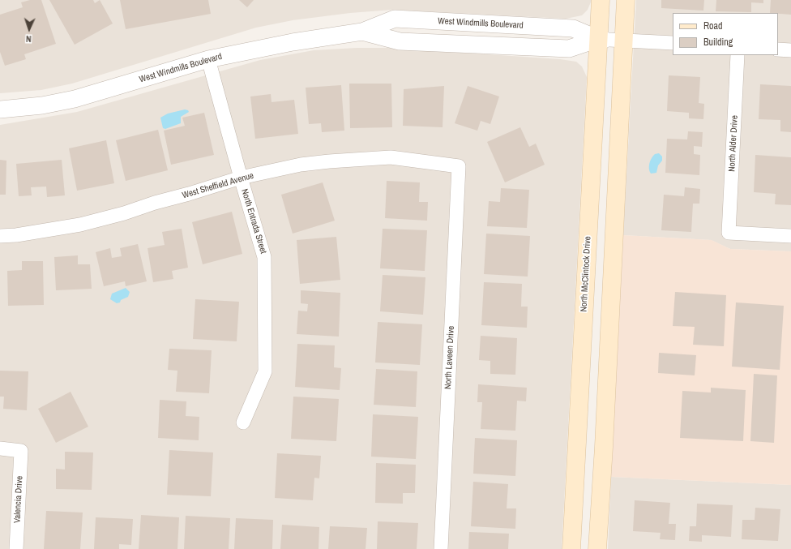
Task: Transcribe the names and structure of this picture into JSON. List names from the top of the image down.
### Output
{
  "streets": {
    "main road": ["North McClintock Drive"],
    "street": [
      "West Windmills Boulevard",
      "North Alder Drive",
      "West Sheffield Avenue",
      "North Entrada Street",
      "North Laveen Drive",
      "Valencia Drive"
    ]
  },
  "crossings": [
    ["West Windmills Boulevard", "North Entrada Street"],
    ["West Windmills Boulevard", "North McClintock Drive"],
    ["West Sheffield Avenue", "North Entrada Street"],
    ["West Sheffield Avenue", "North Laveen Drive"]
  ],
  "legend": ["Road", "Building"],
  "north": "bottom"
}
